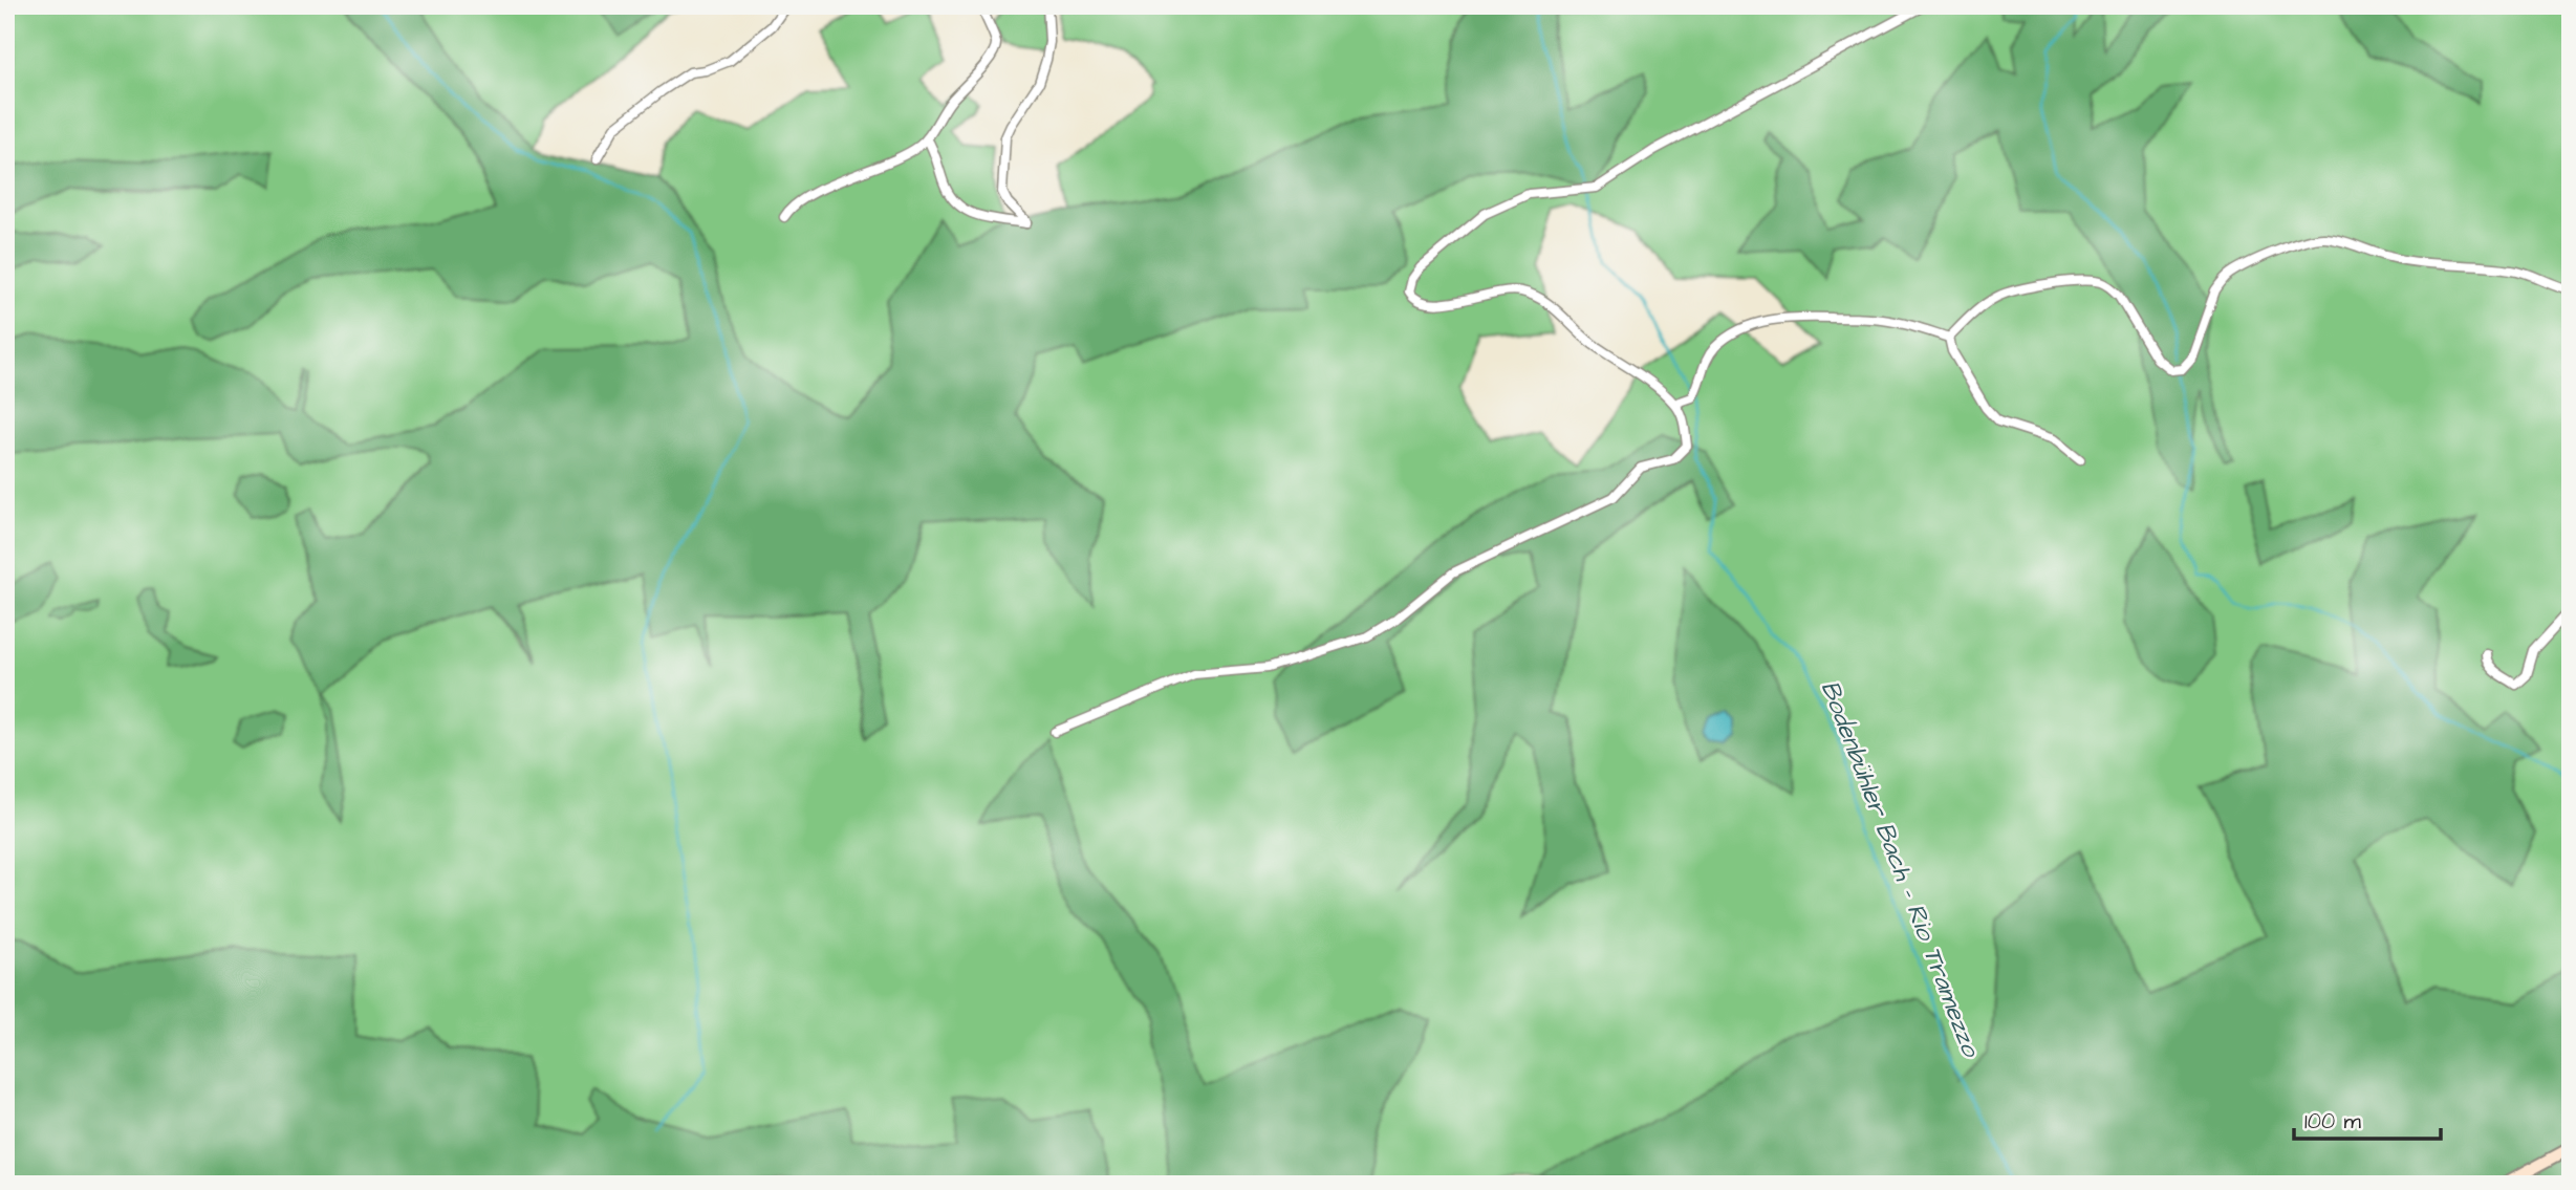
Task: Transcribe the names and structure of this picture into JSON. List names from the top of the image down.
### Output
{
  "water": ["Bodenbühler Bach - Rio Tramezzo"],
  "scale_bar": "100 m"
}
